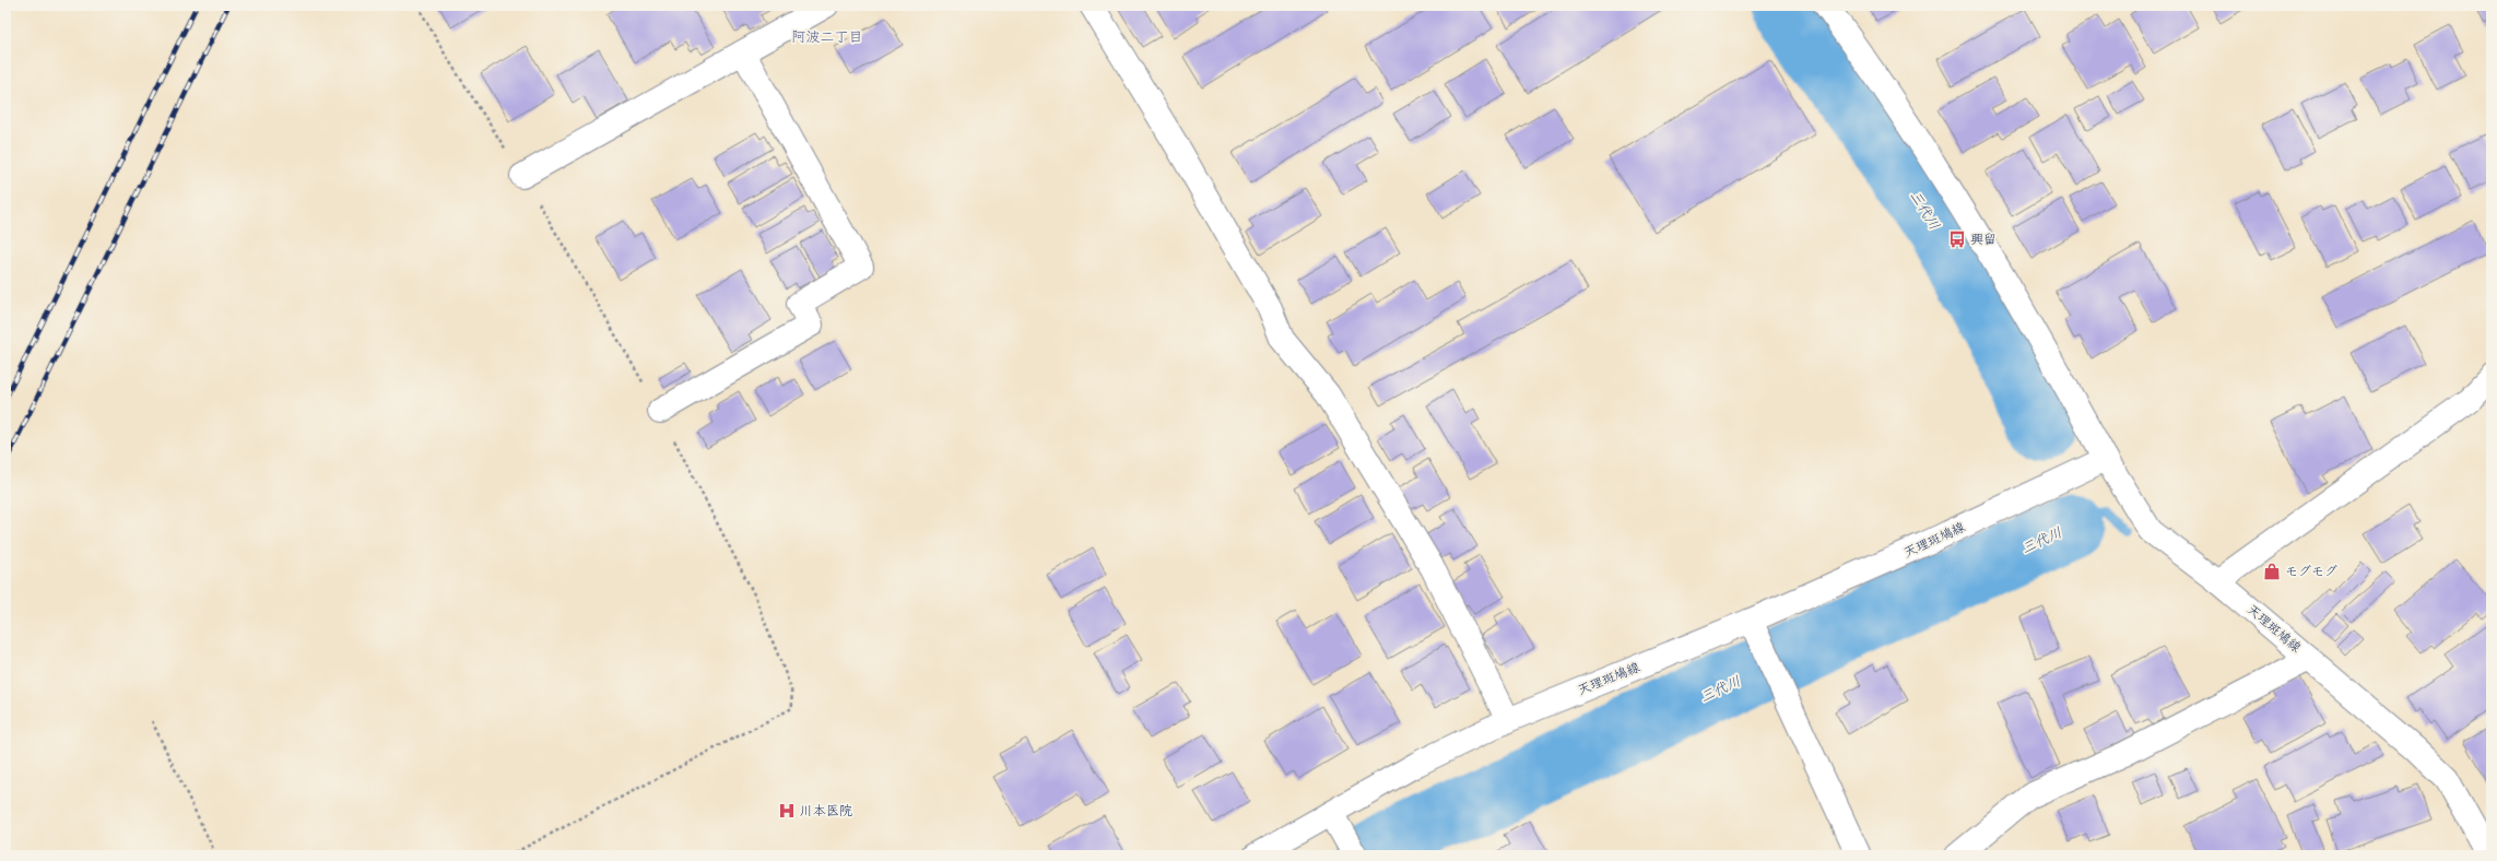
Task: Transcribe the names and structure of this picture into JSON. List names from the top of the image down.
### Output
{
  "streets": {
    "street": ["天理斑鳩線"]
  },
  "districts": ["阿波二丁目"],
  "water": ["三代川"],
  "places": {
    "bus stop": ["興留"],
    "shop": ["モグモグ"],
    "hospital": ["川本医院"]
  }
}
